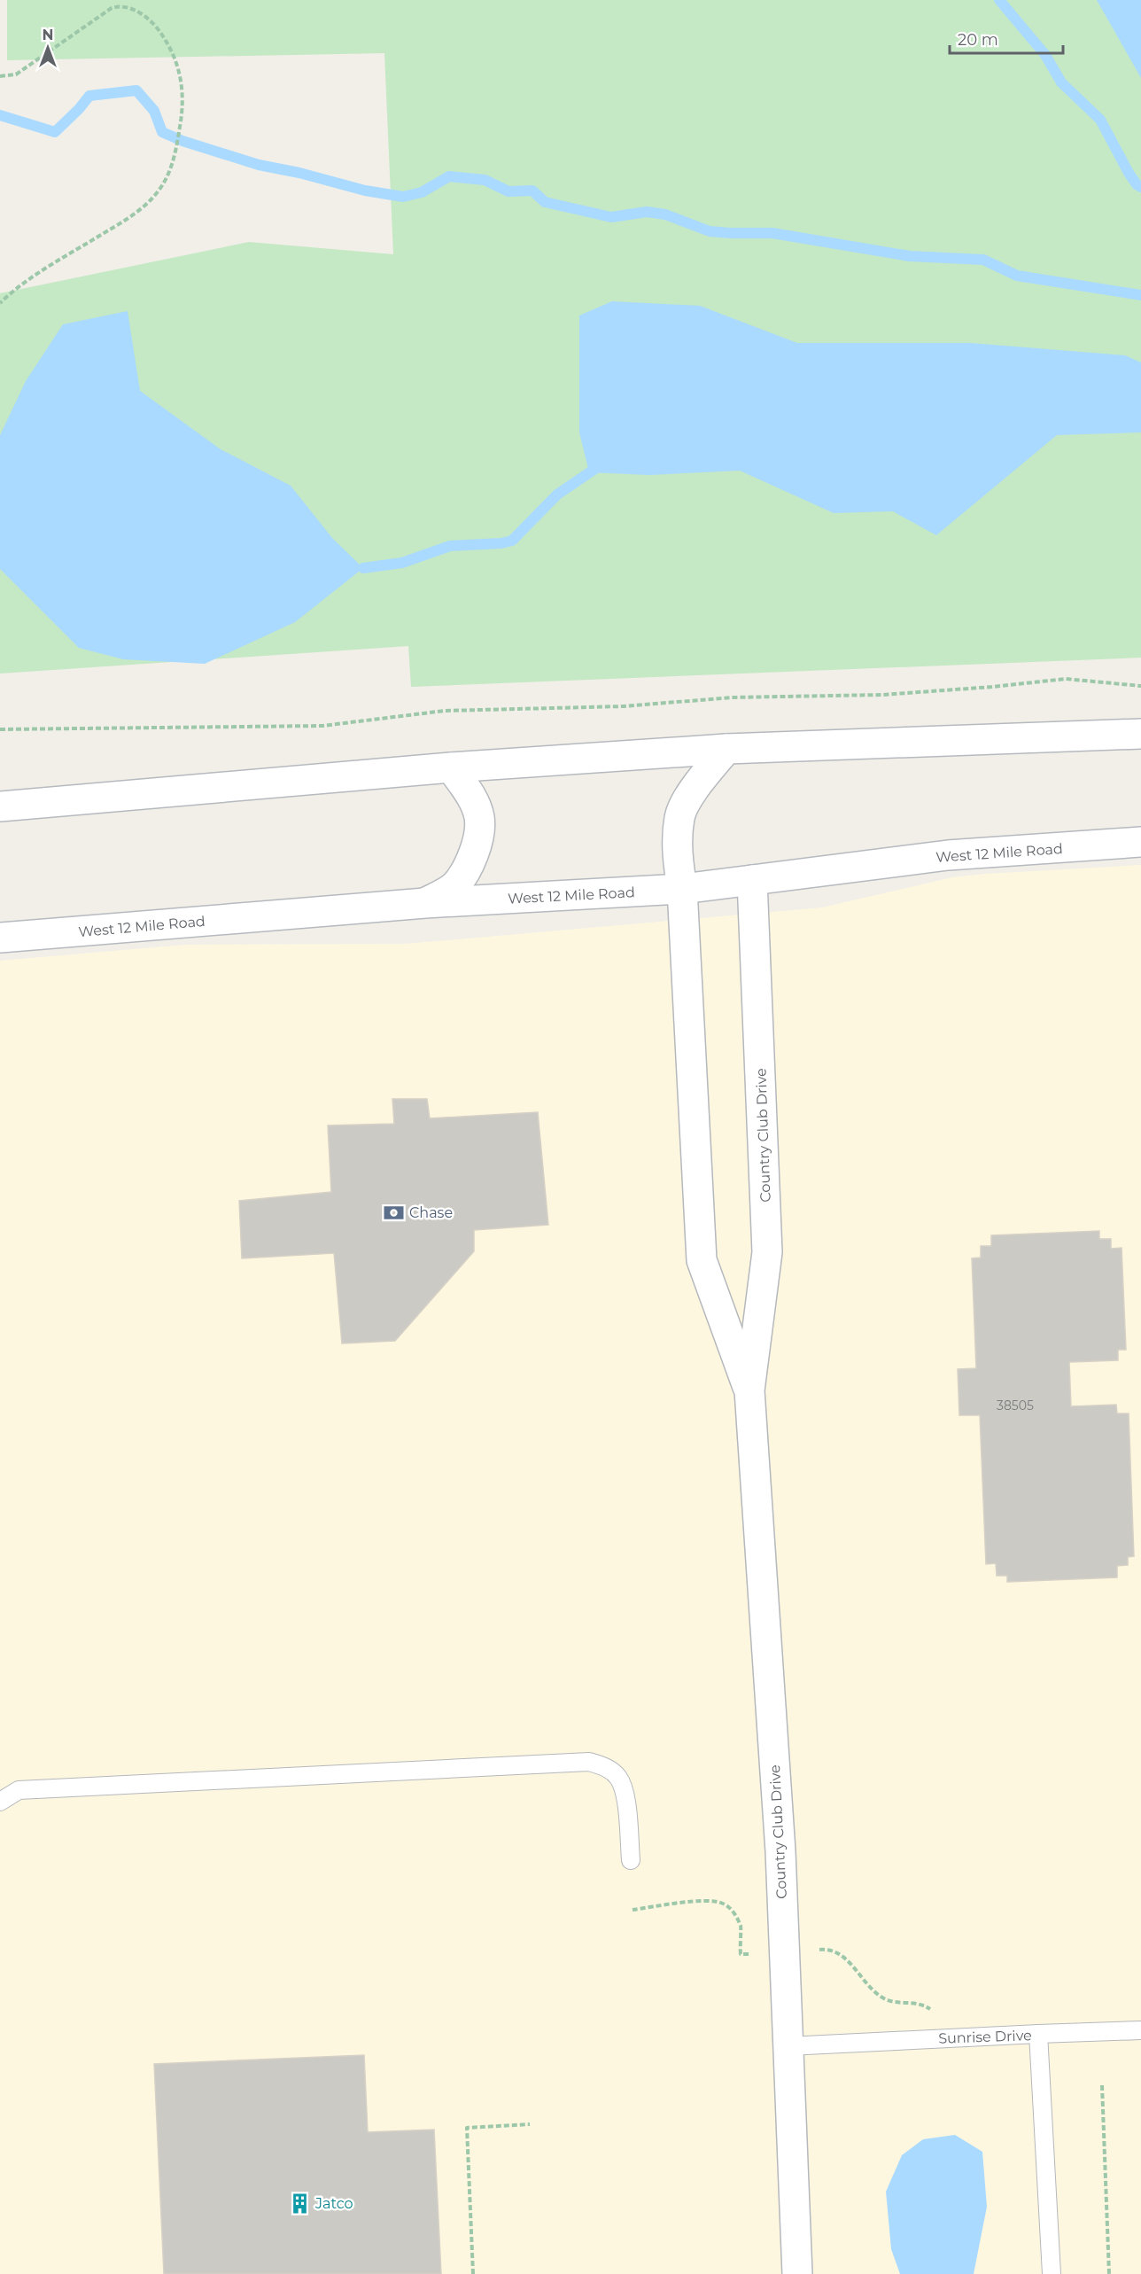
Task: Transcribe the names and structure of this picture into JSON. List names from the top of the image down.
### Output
{
  "streets": {
    "main road": ["West 12 Mile Road", "Country Club Drive"],
    "lane": ["Sunrise Drive"]
  },
  "crossings": [
    ["West 12 Mile Road", "Country Club Drive"],
    ["Country Club Drive", "Sunrise Drive"]
  ],
  "places": {
    "bank": ["Chase"],
    "building": ["Jatco"]
  },
  "house_numbers": ["38505"],
  "scale_bar": "20 m",
  "north": "top"
}
